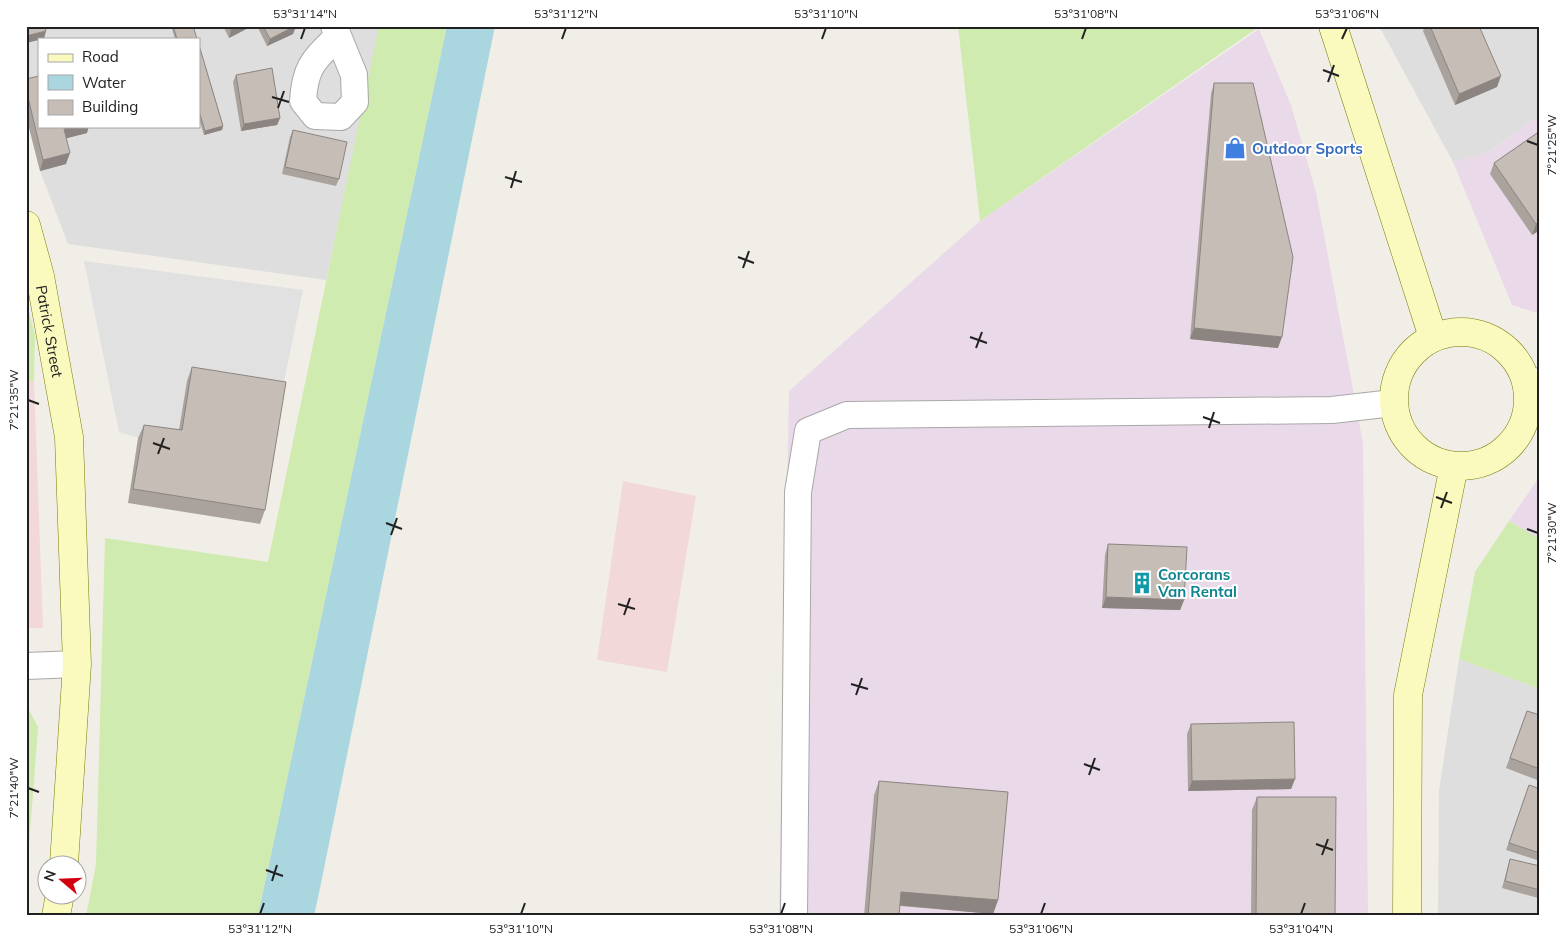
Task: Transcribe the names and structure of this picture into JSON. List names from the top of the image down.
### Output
{
  "streets": {
    "street": ["Patrick Street"]
  },
  "places": {
    "shop": ["Outdoor Sports"],
    "building": ["Corcorans Van Rental"]
  },
  "legend": ["Road", "Water", "Building"],
  "north": "left",
  "coordinates": [
    "53°31'14\"N",
    "53°31'12\"N",
    "53°31'10\"N",
    "53°31'08\"N",
    "53°31'06\"N",
    "7°21'25\"W",
    "7°21'35\"W",
    "7°21'30\"W",
    "7°21'40\"W",
    "53°31'04\"N"
  ]
}
